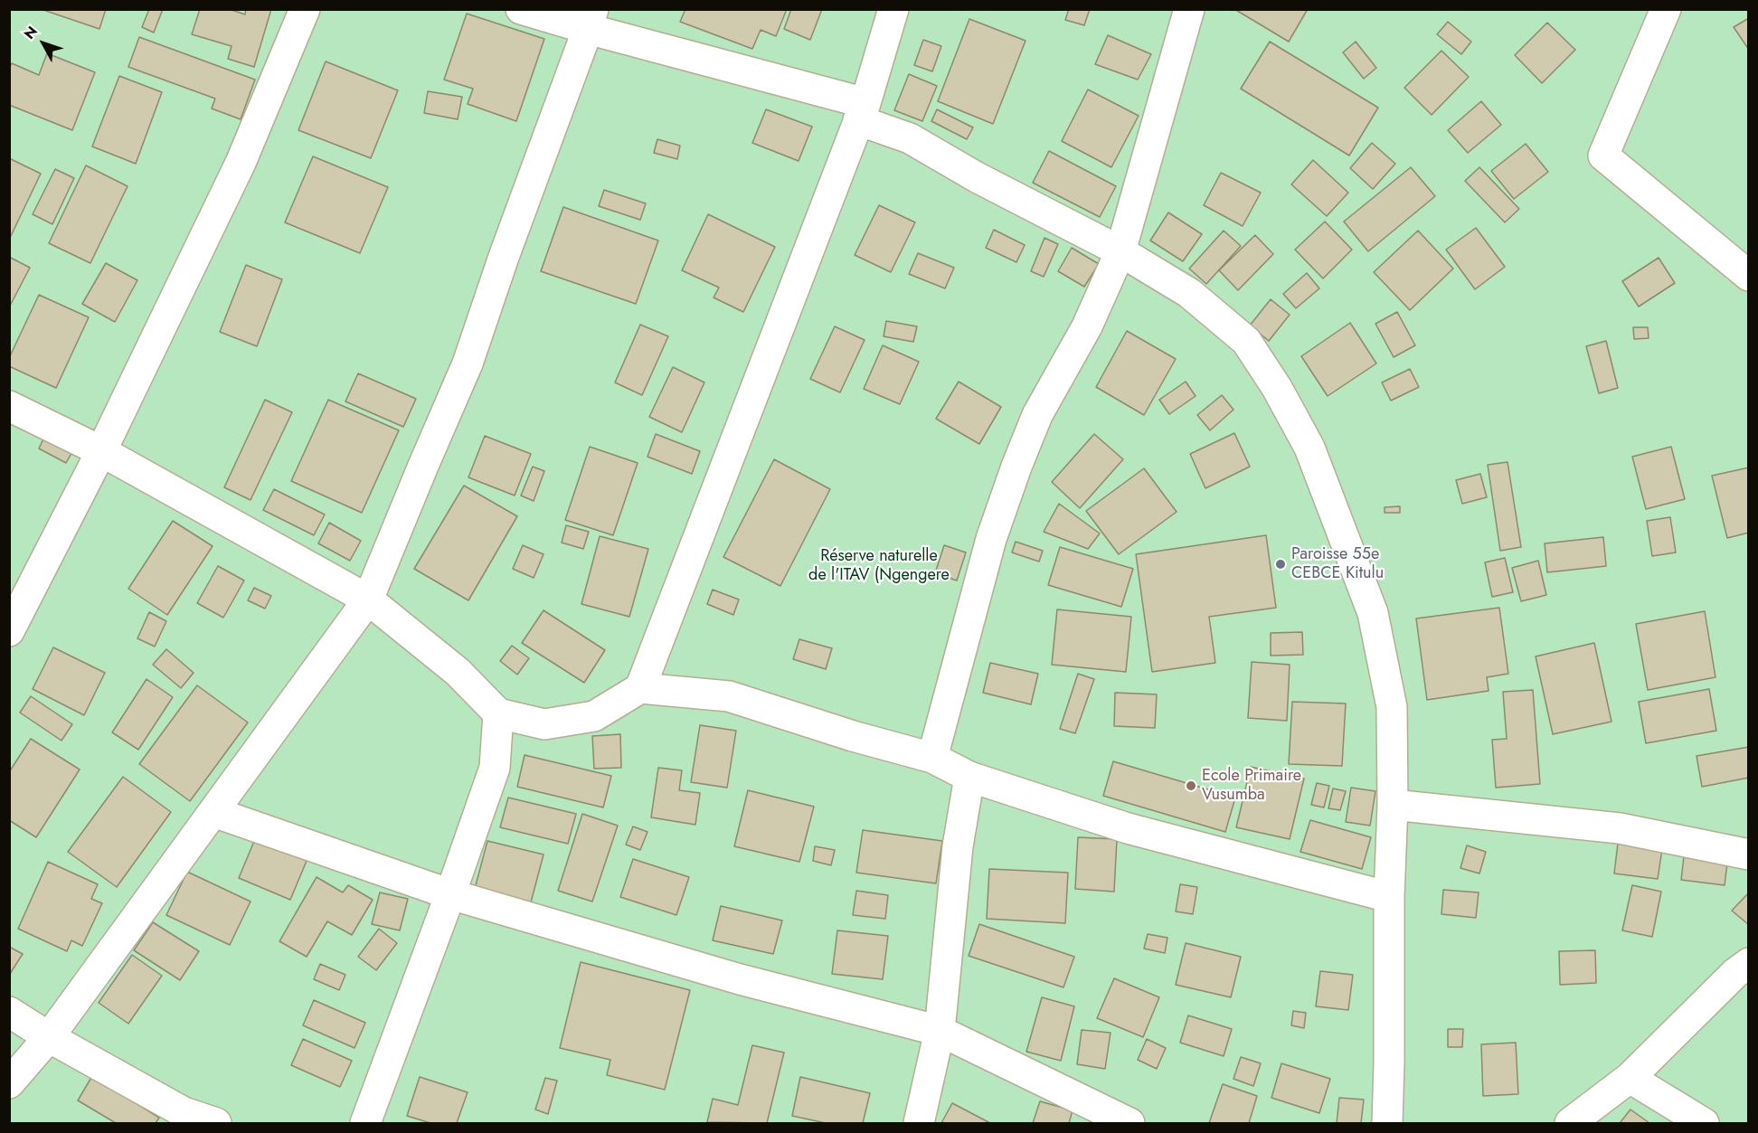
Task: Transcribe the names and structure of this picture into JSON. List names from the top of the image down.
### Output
{
  "parks": ["Réserve naturelle de l'ITAV (Ngengere"],
  "places": ["Paroisse 55e CEBCE Kitulu", "Ecole Primaire Vusumba"],
  "north": "top left"
}
